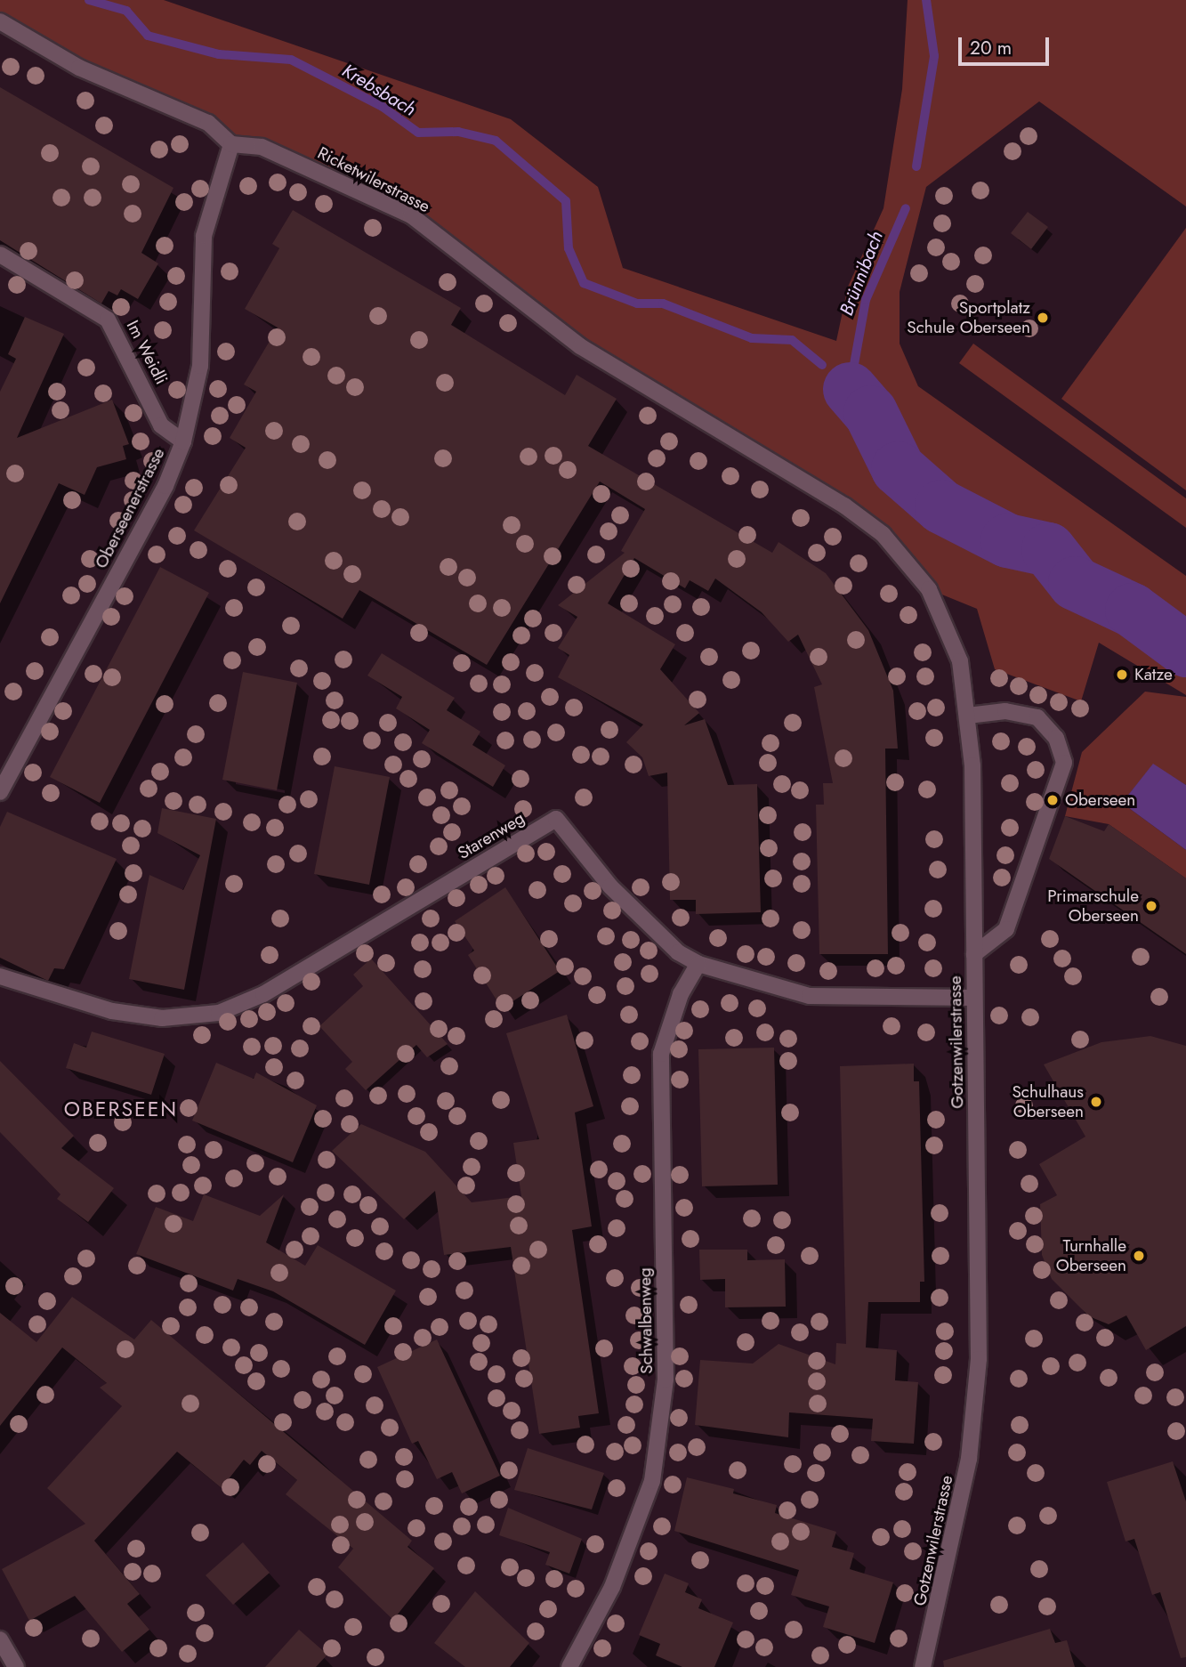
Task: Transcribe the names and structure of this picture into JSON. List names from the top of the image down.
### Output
{
  "streets": {
    "street": [
      "Ricketwilerstrasse",
      "Im Weidli",
      "Oberseenerstrasse",
      "Starenweg",
      "Gotzenwilerstrasse",
      "Schwalbenweg"
    ]
  },
  "crossings": [
    ["Ricketwilerstrasse", "Oberseenerstrasse"],
    ["Ricketwilerstrasse", "Gotzenwilerstrasse"],
    ["Im Weidli", "Oberseenerstrasse"],
    ["Starenweg", "Gotzenwilerstrasse"],
    ["Starenweg", "Schwalbenweg"]
  ],
  "districts": ["OBERSEEN"],
  "water": ["Krebsbach", "Brünnibach"],
  "places": [
    "Sportplatz Schule Oberseen",
    "Katze",
    "Oberseen",
    "Primarschule Oberseen",
    "Schulhaus Oberseen",
    "Turnhalle Oberseen"
  ],
  "scale_bar": "20 m"
}
